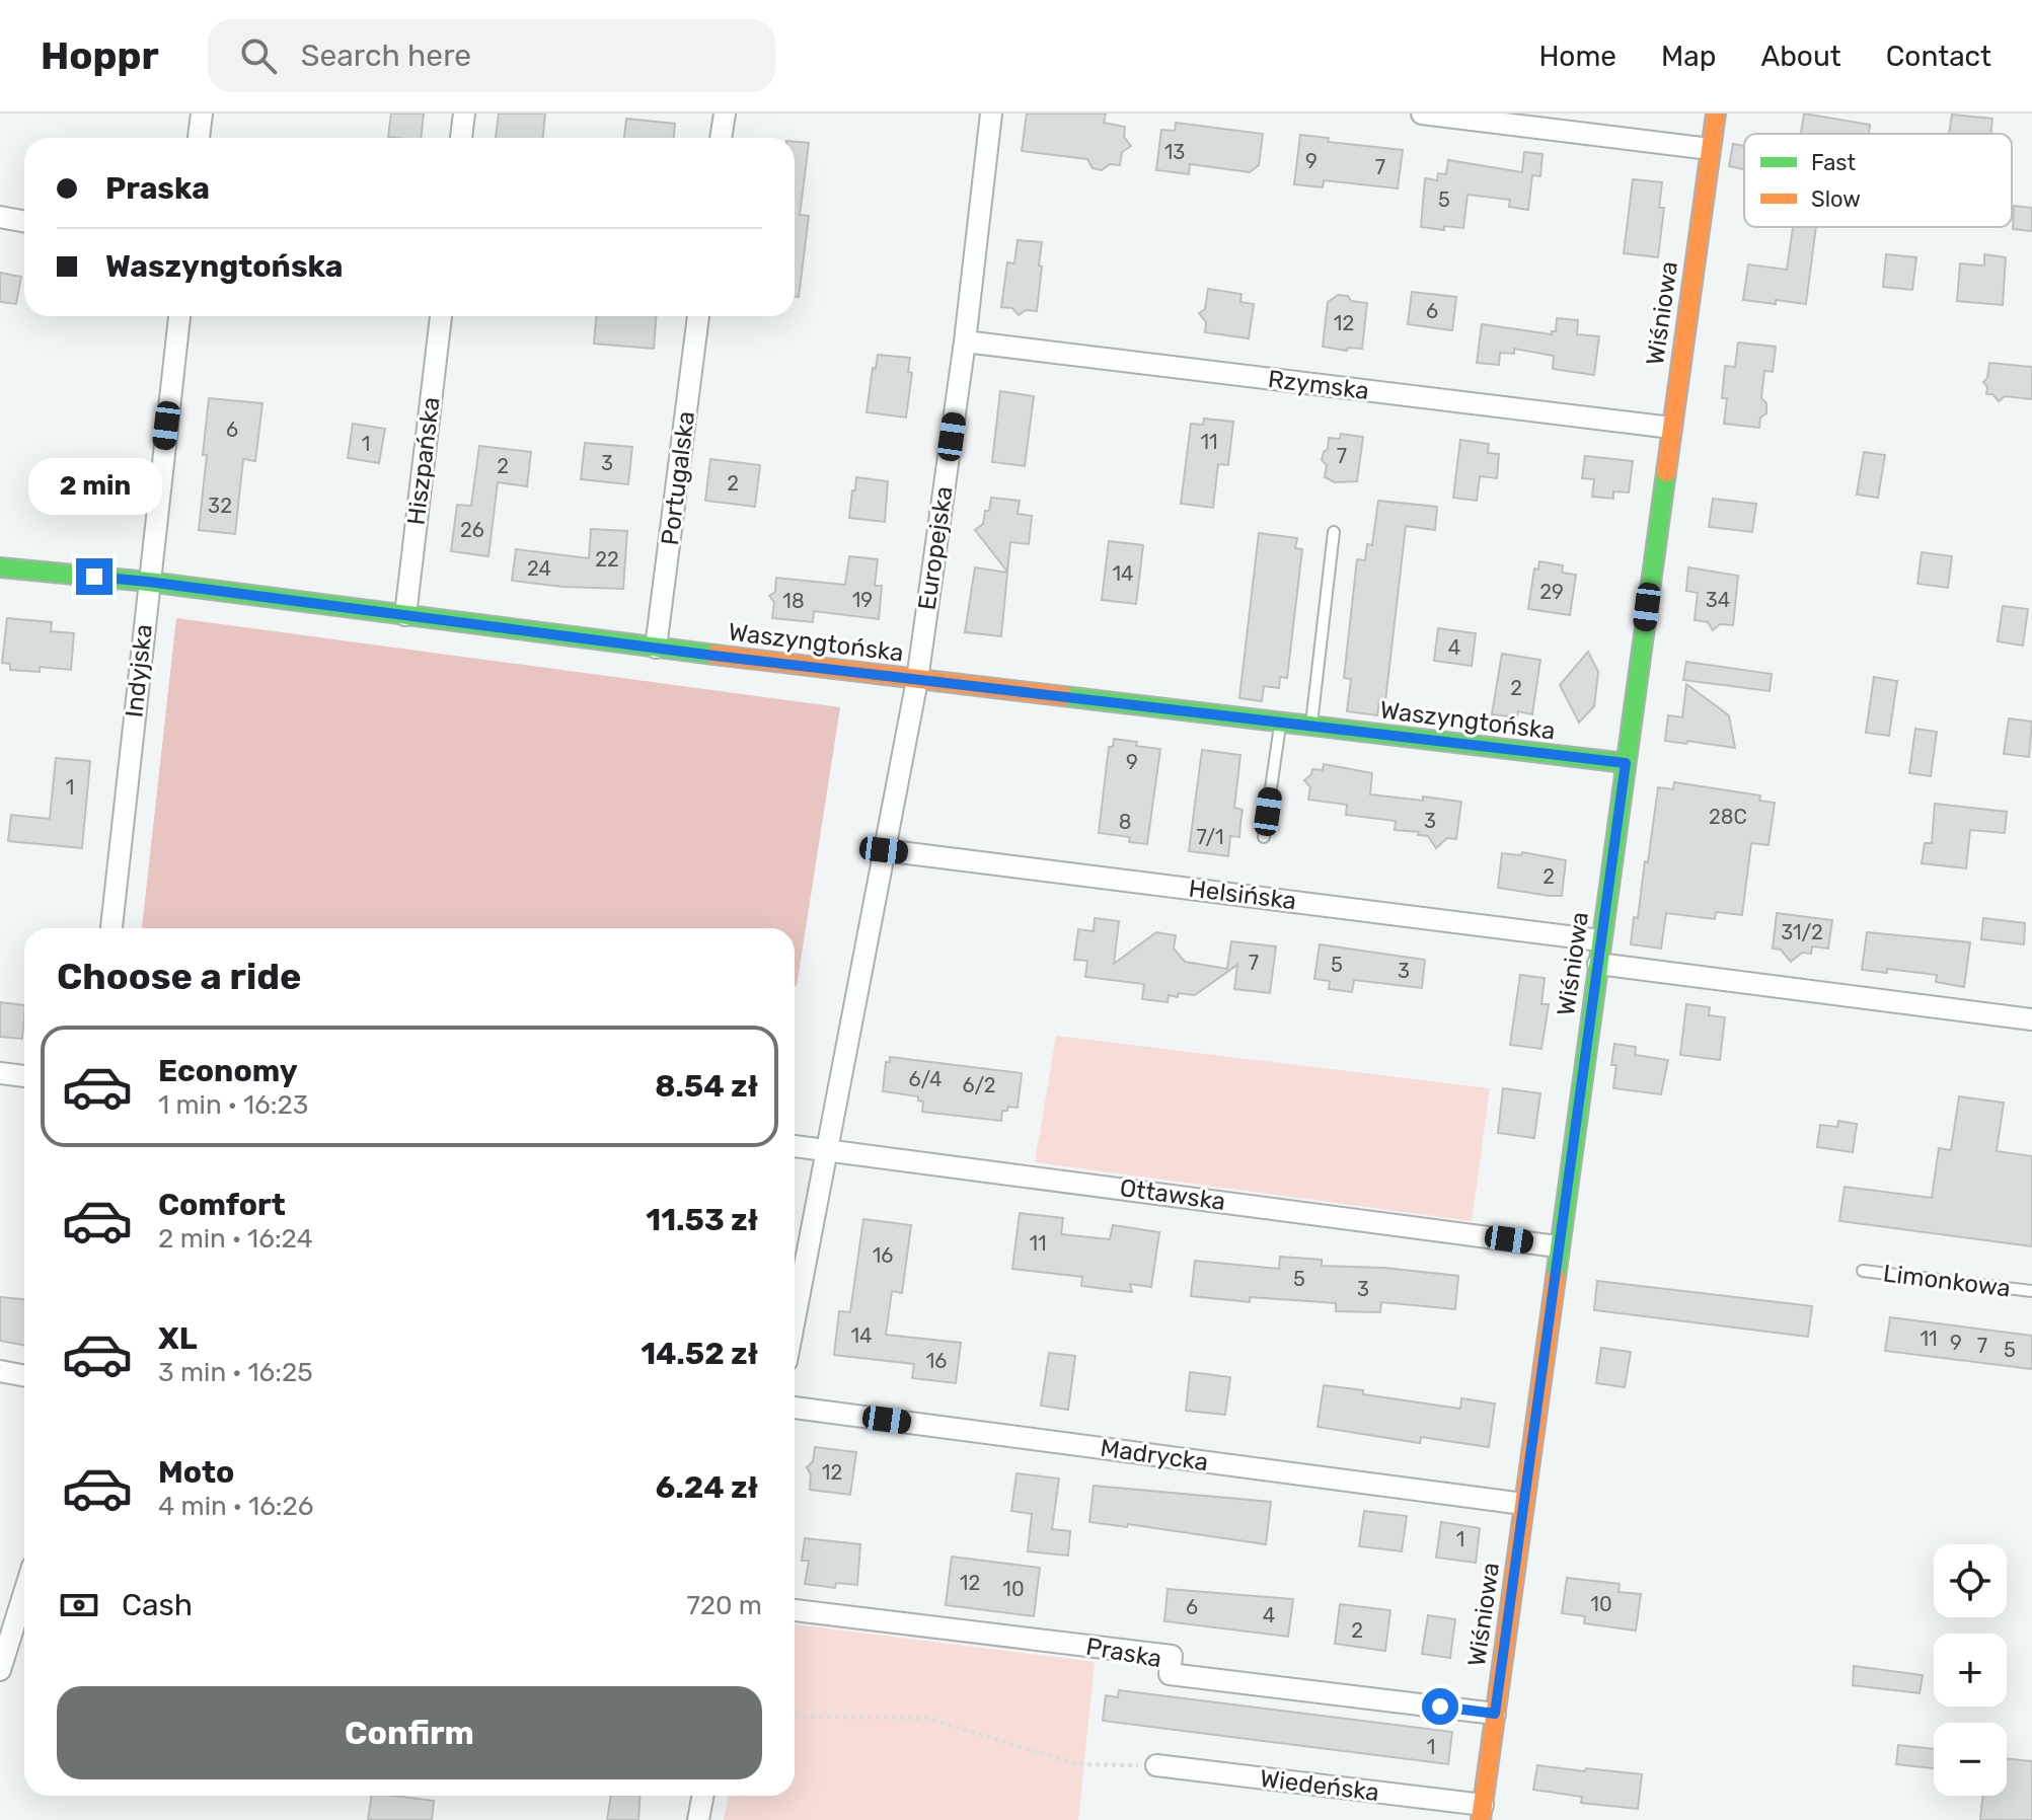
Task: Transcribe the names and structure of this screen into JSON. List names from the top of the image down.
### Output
{
  "streets": {
    "street": [
      "Wiśniowa",
      "Rzymska",
      "Hiszpańska",
      "Portugalska",
      "Europejska",
      "Waszyngtońska",
      "Indyjska",
      "Helsińska",
      "Ottawska",
      "Madrycka",
      "Praska",
      "Wiedeńska"
    ],
    "lane": ["Limonkowa"]
  },
  "crossings": [
    ["Wiśniowa", "Rzymska"],
    ["Wiśniowa", "Waszyngtońska"],
    ["Wiśniowa", "Helsińska"],
    ["Wiśniowa", "Ottawska"],
    ["Wiśniowa", "Madrycka"],
    ["Wiśniowa", "Praska"],
    ["Wiśniowa", "Wiedeńska"],
    ["Rzymska", "Europejska"],
    ["Hiszpańska", "Waszyngtońska"],
    ["Portugalska", "Waszyngtońska"],
    ["Europejska", "Waszyngtońska"],
    ["Europejska", "Helsińska"],
    ["Europejska", "Ottawska"],
    ["Waszyngtońska", "Indyjska"]
  ],
  "house_numbers": [
    "13",
    "9",
    "7",
    "5",
    "6",
    "12",
    "6",
    "11",
    "1",
    "7",
    "3",
    "2",
    "2",
    "32",
    "26",
    "22",
    "24",
    "14",
    "29",
    "19",
    "34",
    "18",
    "4",
    "2",
    "9",
    "1",
    "28C",
    "3",
    "8",
    "7/1",
    "2",
    "31/2",
    "7",
    "5",
    "3",
    "6/4",
    "6/2",
    "11",
    "16",
    "5",
    "3",
    "14",
    "11",
    "9",
    "7",
    "5",
    "16",
    "12",
    "1",
    "12",
    "10",
    "10",
    "6",
    "4",
    "2",
    "1"
  ],
  "legend": ["Fast", "Slow"],
  "page": {
    "header": "Hoppr",
    "search": "Search here",
    "nav": [
      "Home",
      "Map",
      "About",
      "Contact"
    ],
    "banner": ["Praska", "Waszyngtońska"],
    "bubble": "2 min",
    "heading": "Choose a ride",
    "list": [
      {
        "name": "Economy",
        "note": "1 min · 16:23",
        "value": "8.54 zł"
      },
      {
        "name": "Comfort",
        "note": "2 min · 16:24",
        "value": "11.53 zł"
      },
      {
        "name": "XL",
        "note": "3 min · 16:25",
        "value": "14.52 zł"
      },
      {
        "name": "Moto",
        "note": "4 min · 16:26",
        "value": "6.24 zł"
      }
    ],
    "map_buttons": ["+", "−"],
    "pay": ["Cash", "720 m"],
    "buttons": "Confirm"
  }
}
